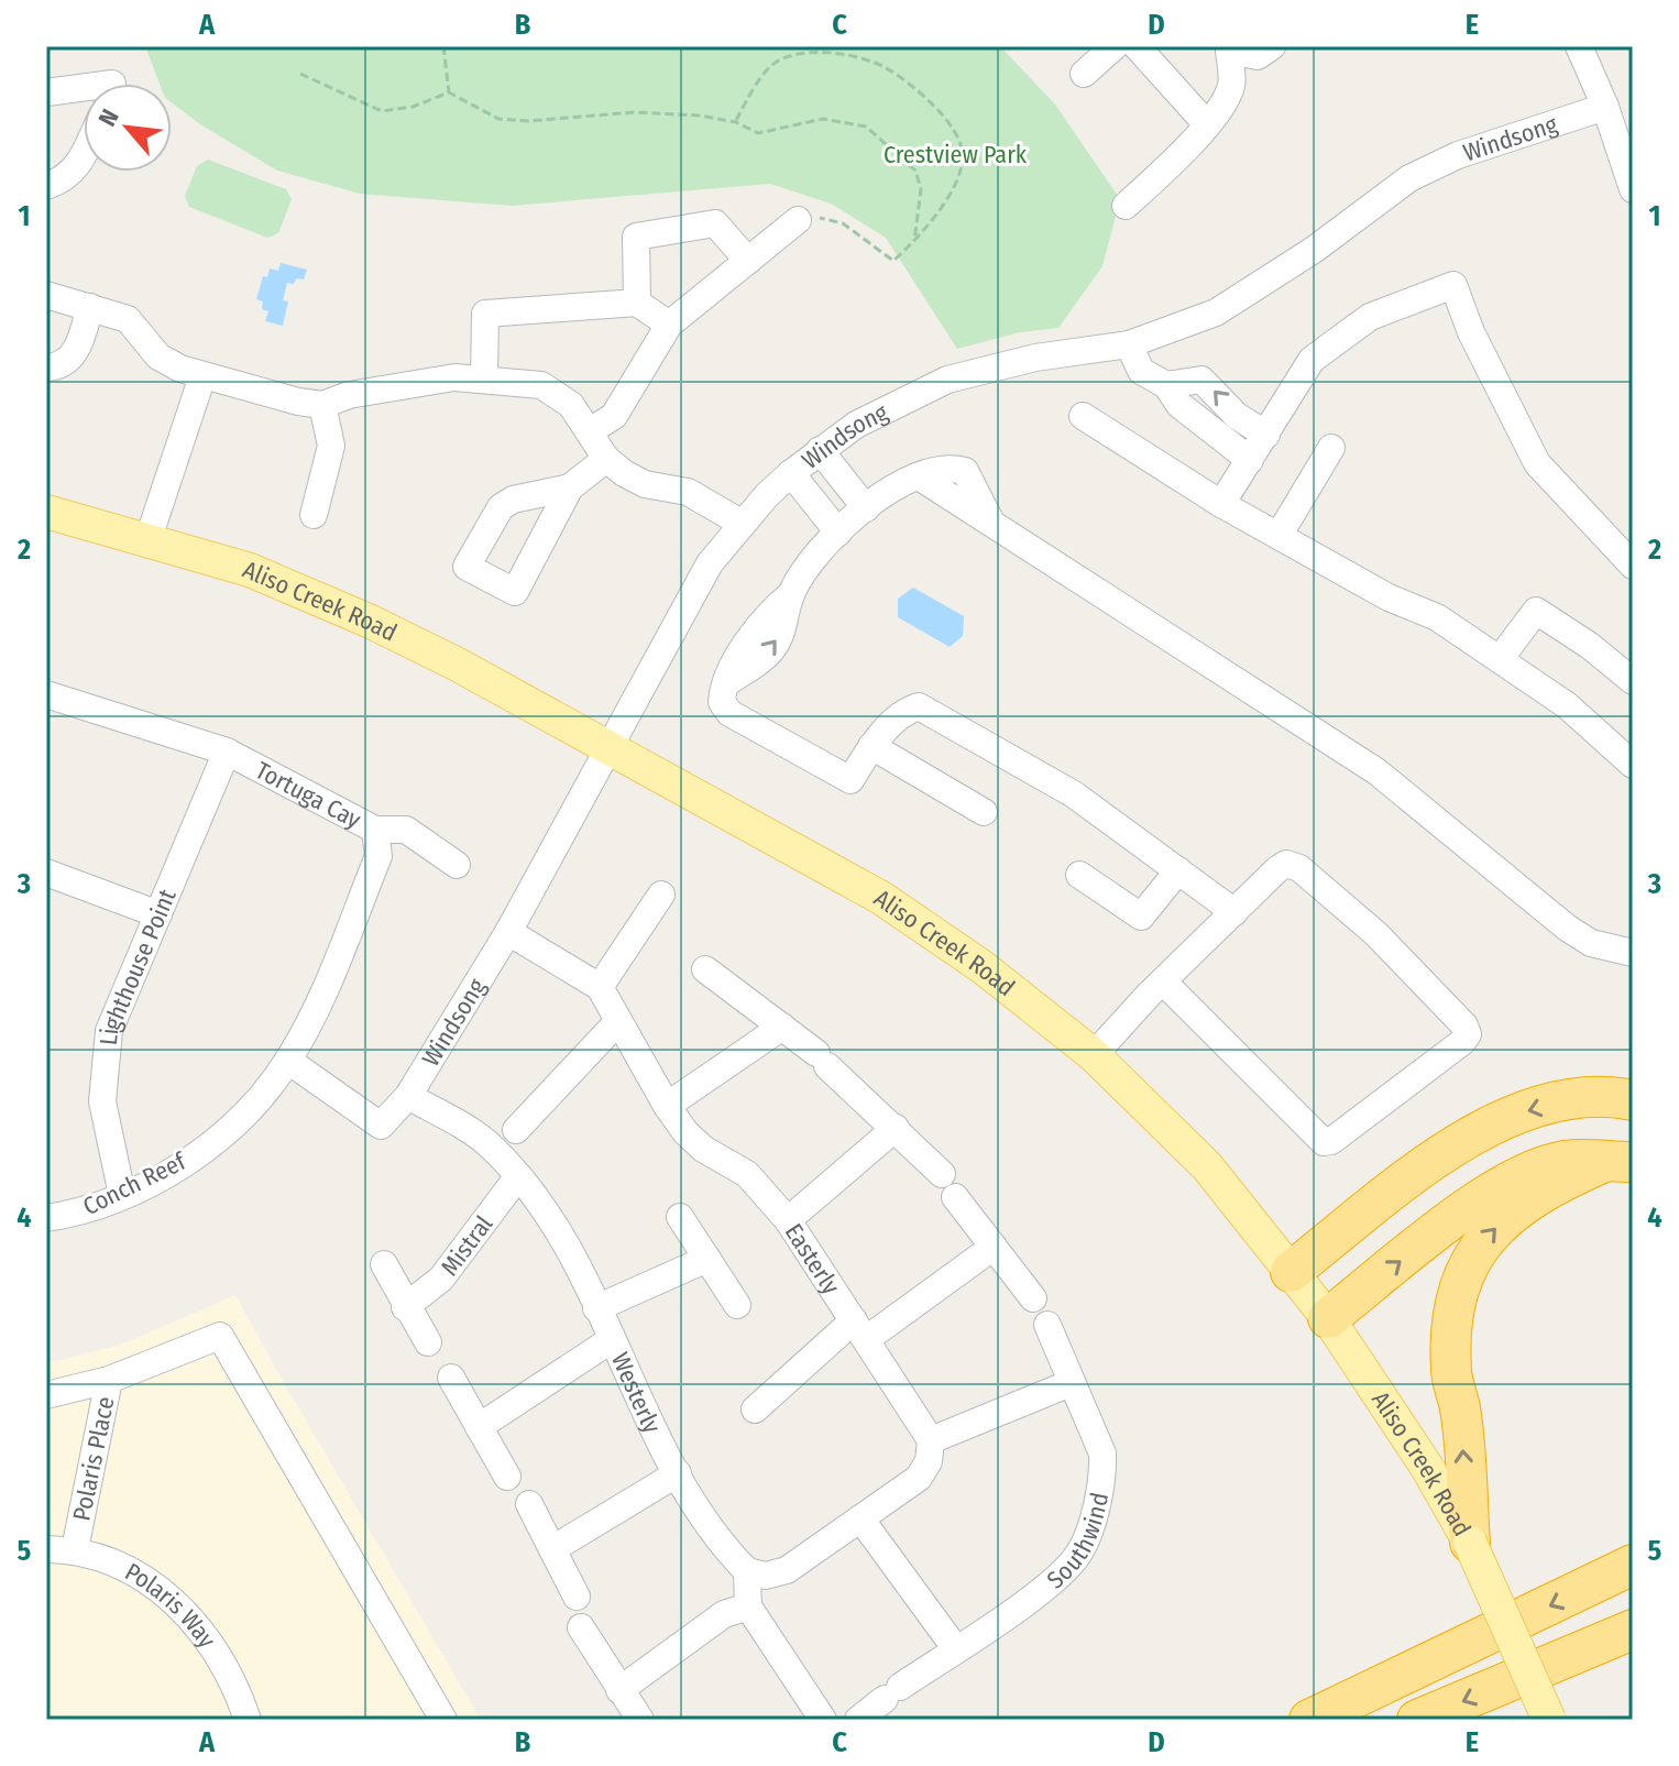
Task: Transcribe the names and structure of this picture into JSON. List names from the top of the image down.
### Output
{
  "streets": {
    "main road": ["Aliso Creek Road"],
    "street": [
      "Windsong",
      "Tortuga Cay",
      "Lighthouse Point",
      "Conch Reef",
      "Mistral",
      "Easterly",
      "Westerly",
      "Polaris Place",
      "Southwind",
      "Polaris Way"
    ]
  },
  "crossings": [
    ["Windsong", "Aliso Creek Road"],
    ["Windsong", "Tortuga Cay"],
    ["Windsong", "Conch Reef"],
    ["Windsong", "Westerly"],
    ["Tortuga Cay", "Lighthouse Point"],
    ["Tortuga Cay", "Conch Reef"],
    ["Lighthouse Point", "Conch Reef"],
    ["Mistral", "Westerly"],
    ["Polaris Place", "Polaris Way"]
  ],
  "parks": ["Crestview Park"],
  "north": "top left",
  "grid": {
    "columns": [
      "A",
      "B",
      "C",
      "D",
      "E"
    ],
    "rows": [
      "1",
      "2",
      "3",
      "4",
      "5"
    ]
  }
}
